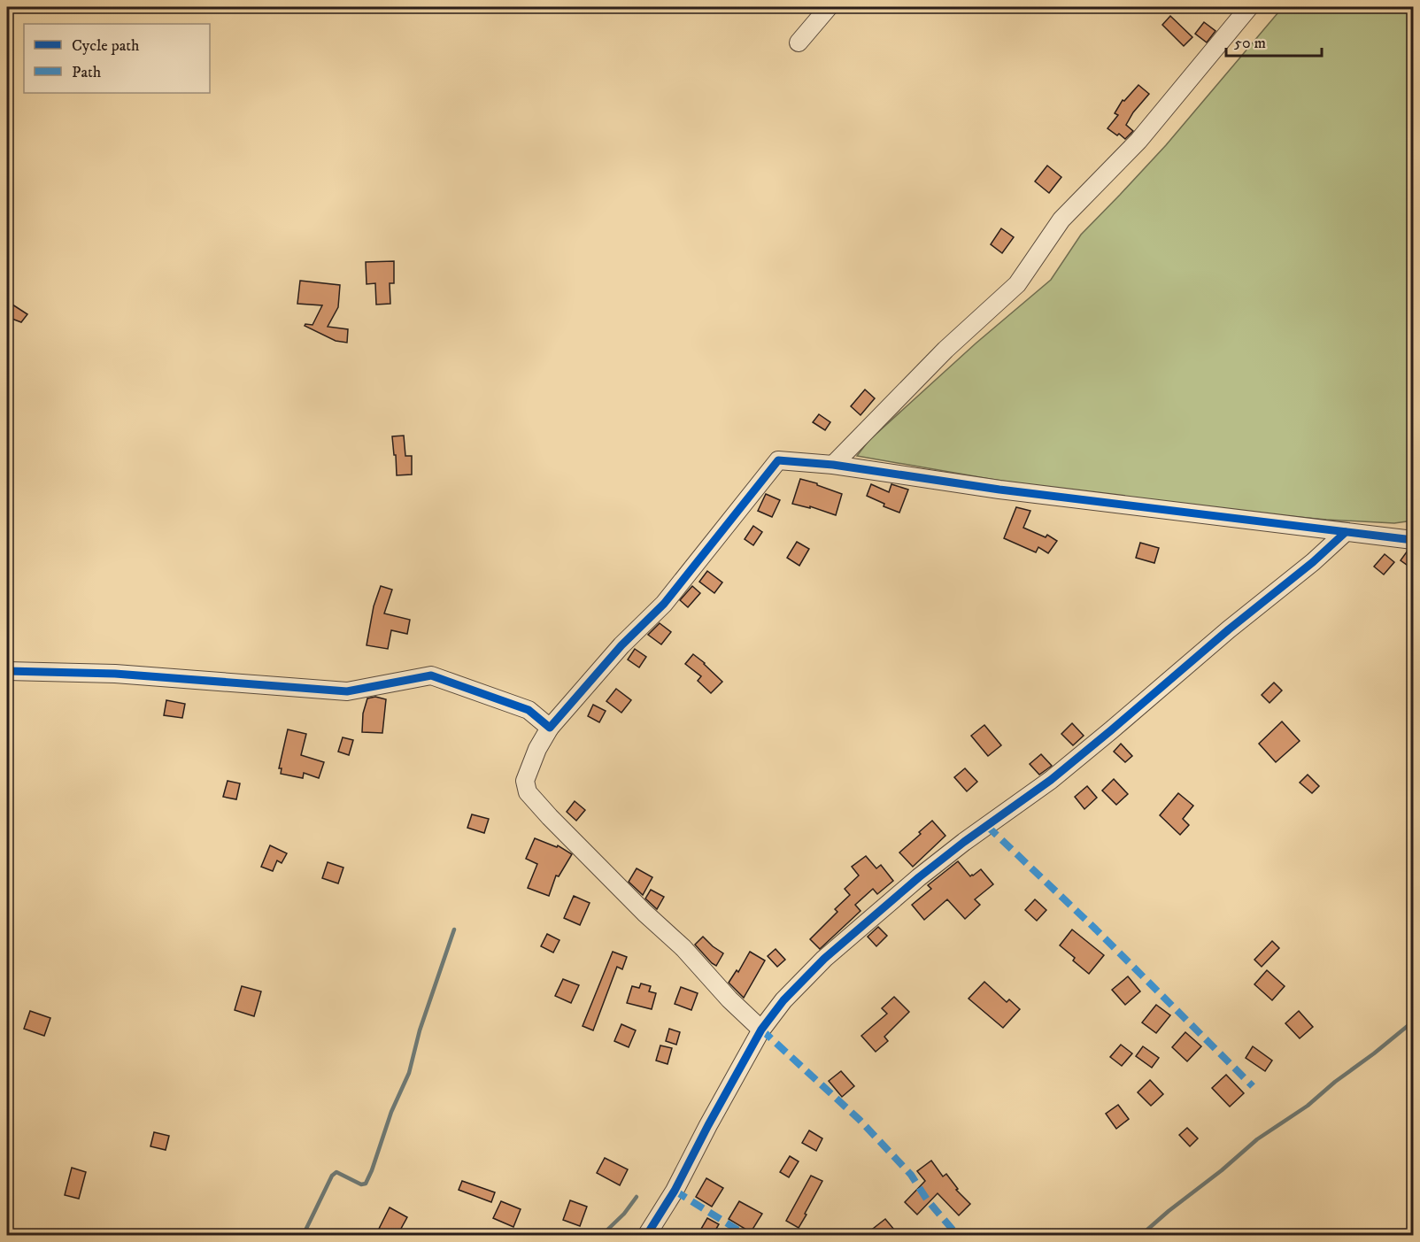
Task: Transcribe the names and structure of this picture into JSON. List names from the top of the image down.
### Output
{
  "legend": ["Cycle path", "Path"],
  "scale_bar": "50 m"
}
